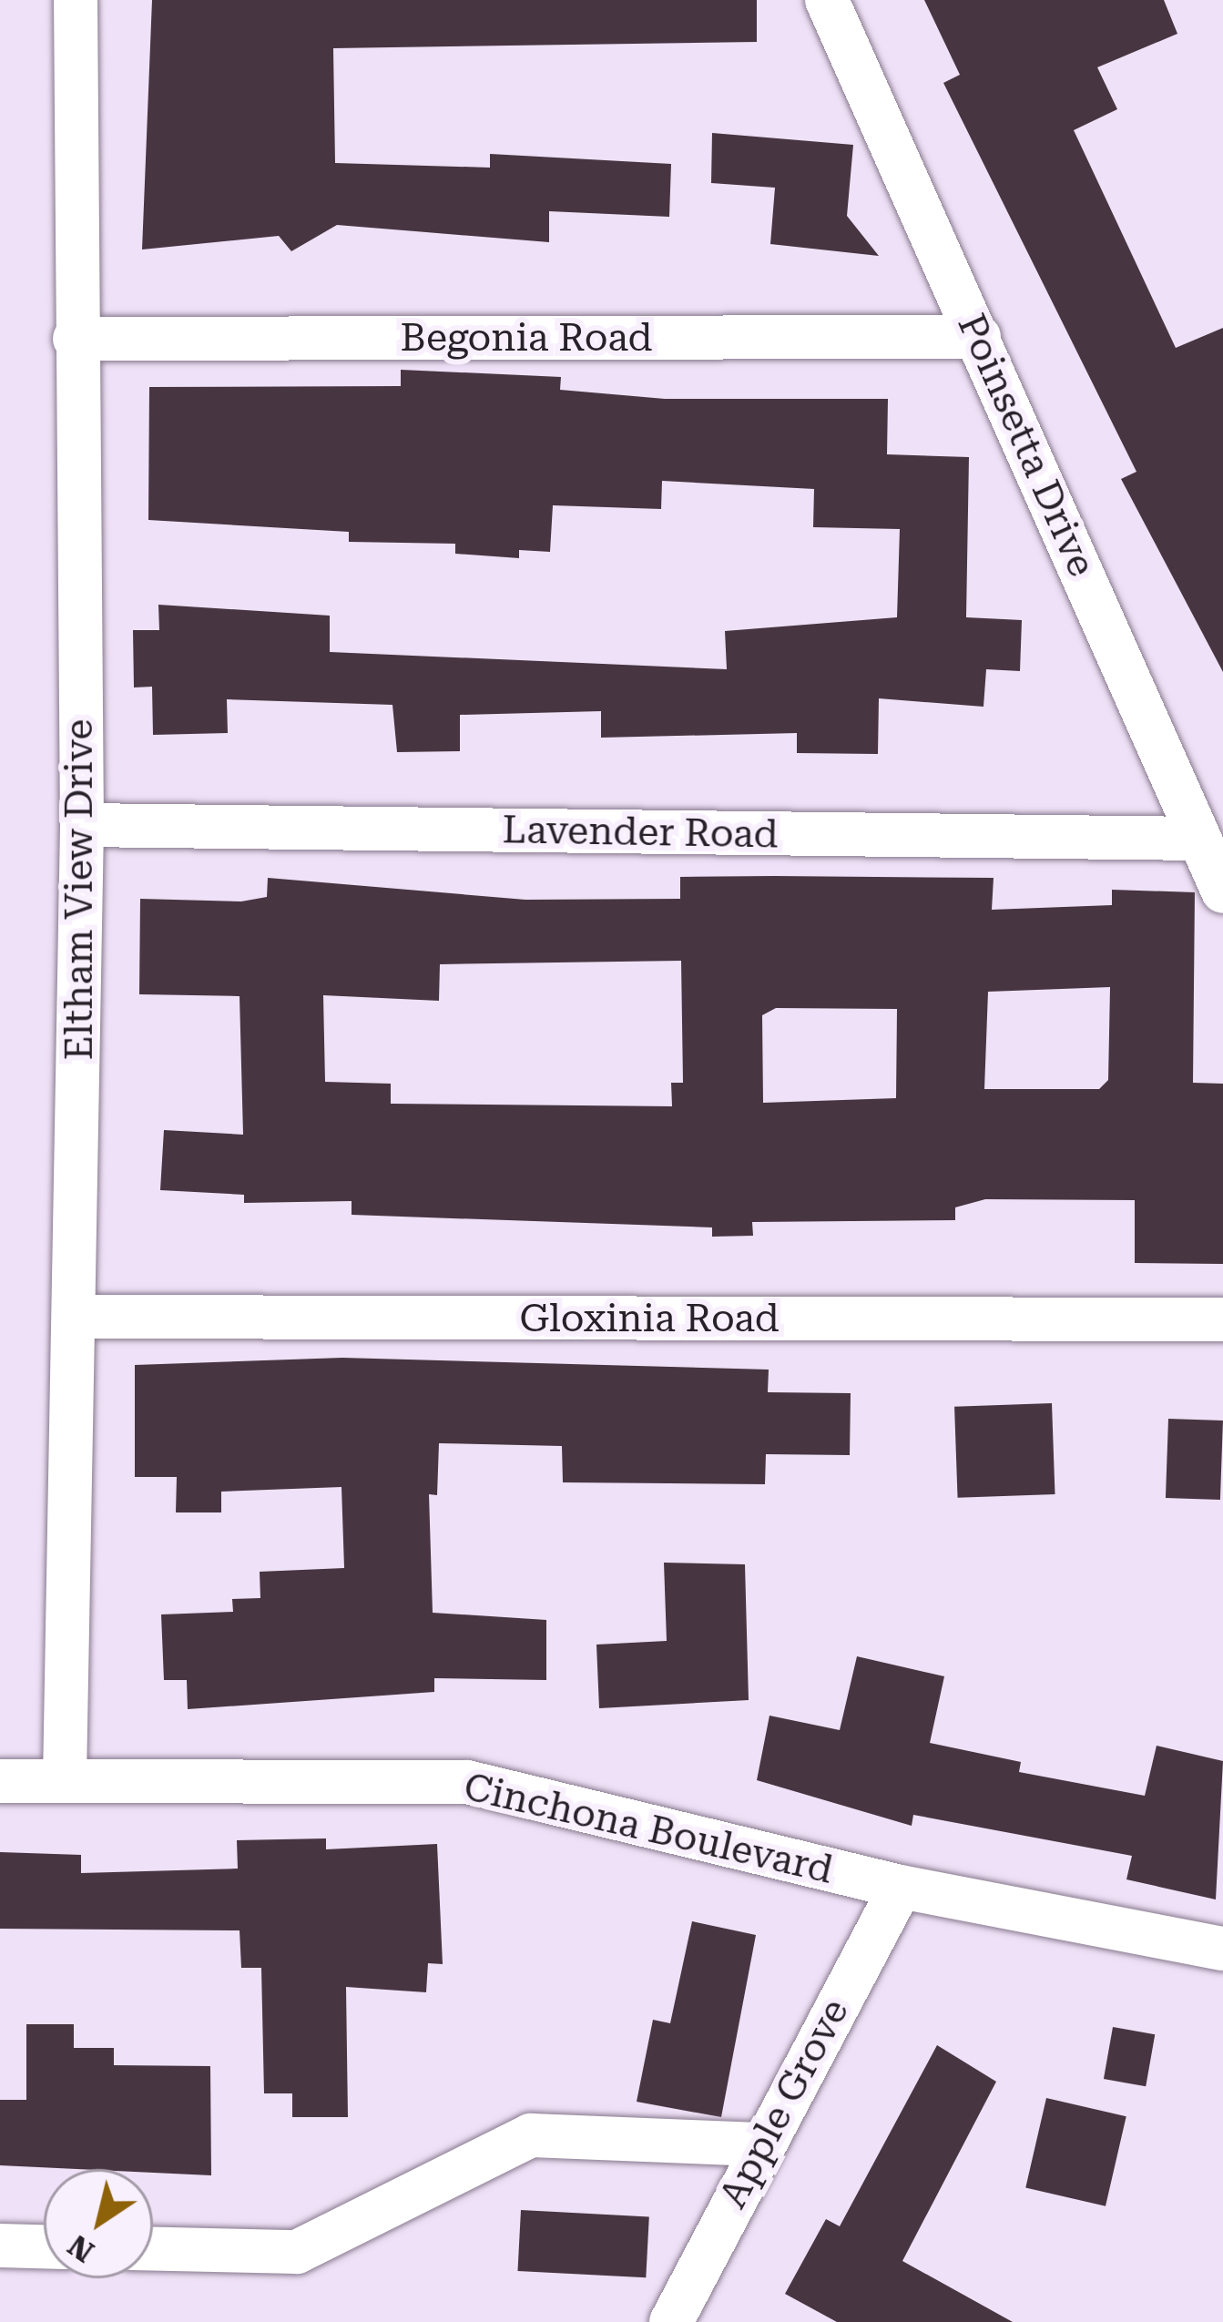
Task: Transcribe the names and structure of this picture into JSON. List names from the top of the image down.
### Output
{
  "streets": {
    "street": [
      "Begonia Road",
      "Poinsetta Drive",
      "Lavender Road",
      "Eltham View Drive",
      "Gloxinia Road",
      "Cinchona Boulevard",
      "Apple Grove"
    ]
  },
  "crossings": [
    ["Begonia Road", "Poinsetta Drive"],
    ["Begonia Road", "Eltham View Drive"],
    ["Poinsetta Drive", "Lavender Road"],
    ["Lavender Road", "Eltham View Drive"],
    ["Eltham View Drive", "Gloxinia Road"],
    ["Eltham View Drive", "Cinchona Boulevard"],
    ["Cinchona Boulevard", "Apple Grove"]
  ],
  "north": "bottom left"
}
